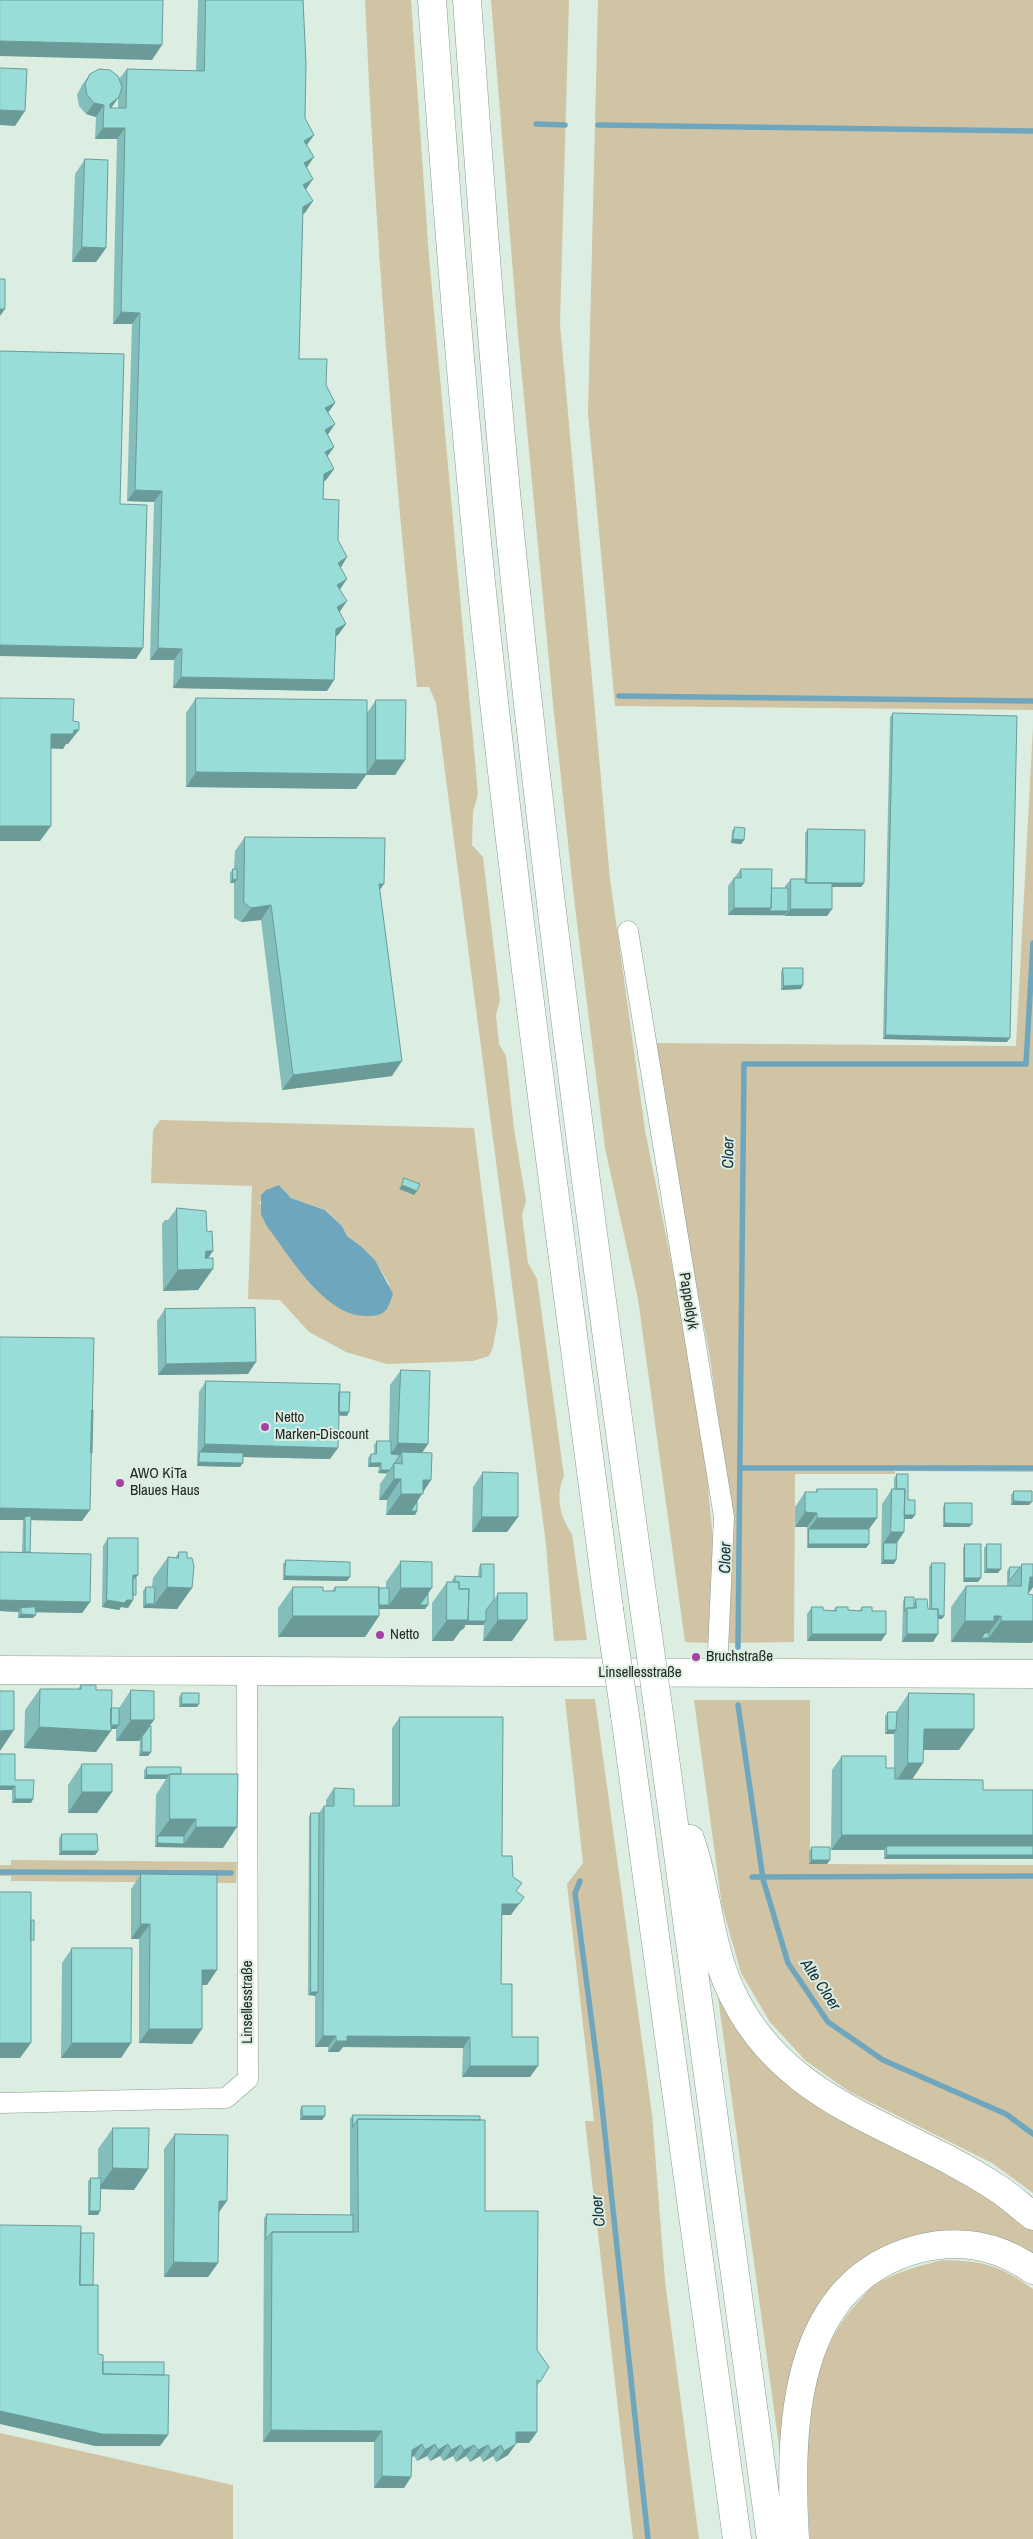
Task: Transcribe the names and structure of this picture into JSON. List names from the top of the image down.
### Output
{
  "streets": {
    "main road": ["Linsellesstraße"],
    "street": ["Pappeldyk"]
  },
  "crossings": [
    ["Pappeldyk", "Linsellesstraße"]
  ],
  "water": ["Cloer", "Alte Cloer"],
  "places": [
    "Netto Marken-Discount",
    "AWO KiTa Blaues Haus",
    "Netto",
    "Bruchstraße"
  ]
}
